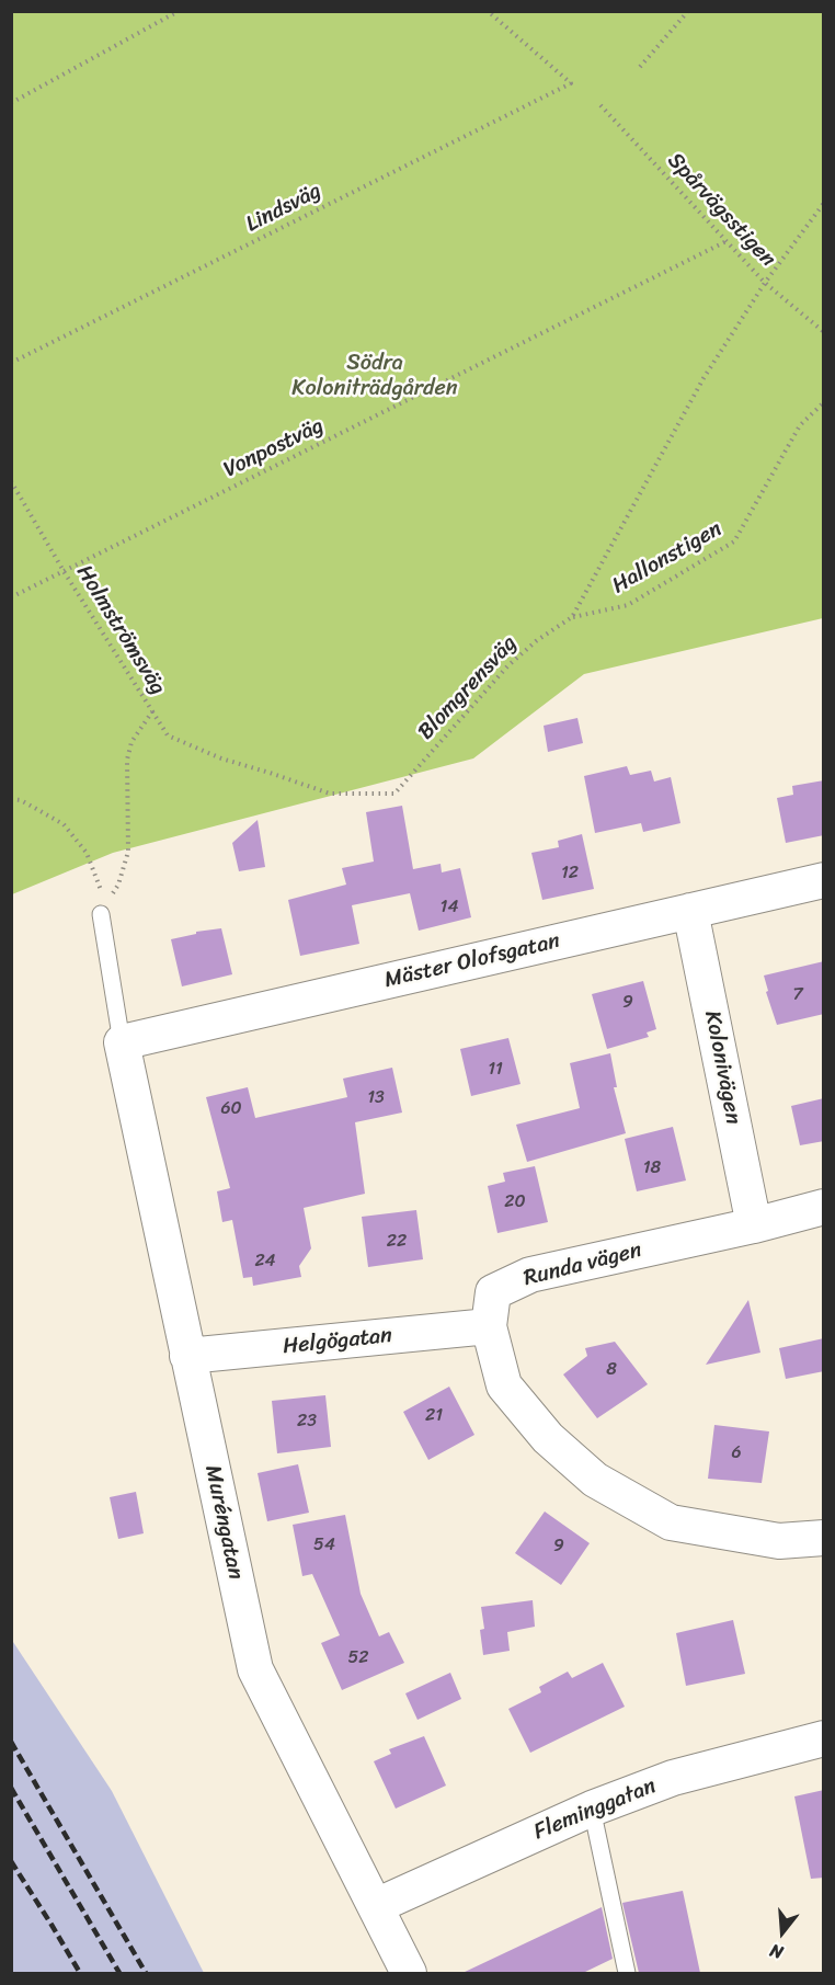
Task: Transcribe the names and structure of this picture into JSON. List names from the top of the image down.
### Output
{
  "streets": {
    "street": [
      "Mäster Olofsgatan",
      "Kolonivägen",
      "Runda vägen",
      "Helgögatan",
      "Muréngatan",
      "Fleminggatan"
    ],
    "path": [
      "Lindsväg",
      "Spårvägsstigen",
      "Vonpostväg",
      "Hallonstigen",
      "Holmströmsväg",
      "Blomgrensväg"
    ]
  },
  "crossings": [
    ["Spårvägsstigen", "Vonpostväg"],
    ["Spårvägsstigen", "Blomgrensväg"],
    ["Vonpostväg", "Holmströmsväg"],
    ["Hallonstigen", "Blomgrensväg"],
    ["Holmströmsväg", "Blomgrensväg"],
    ["Mäster Olofsgatan", "Kolonivägen"],
    ["Mäster Olofsgatan", "Muréngatan"],
    ["Kolonivägen", "Runda vägen"],
    ["Runda vägen", "Helgögatan"],
    ["Helgögatan", "Muréngatan"],
    ["Muréngatan", "Fleminggatan"]
  ],
  "parks": ["Södra Koloniträdgården"],
  "house_numbers": [
    "12",
    "14",
    "7",
    "9",
    "11",
    "13",
    "60",
    "18",
    "20",
    "22",
    "24",
    "8",
    "21",
    "23",
    "6",
    "54",
    "9",
    "52"
  ],
  "north": "bottom"
}
